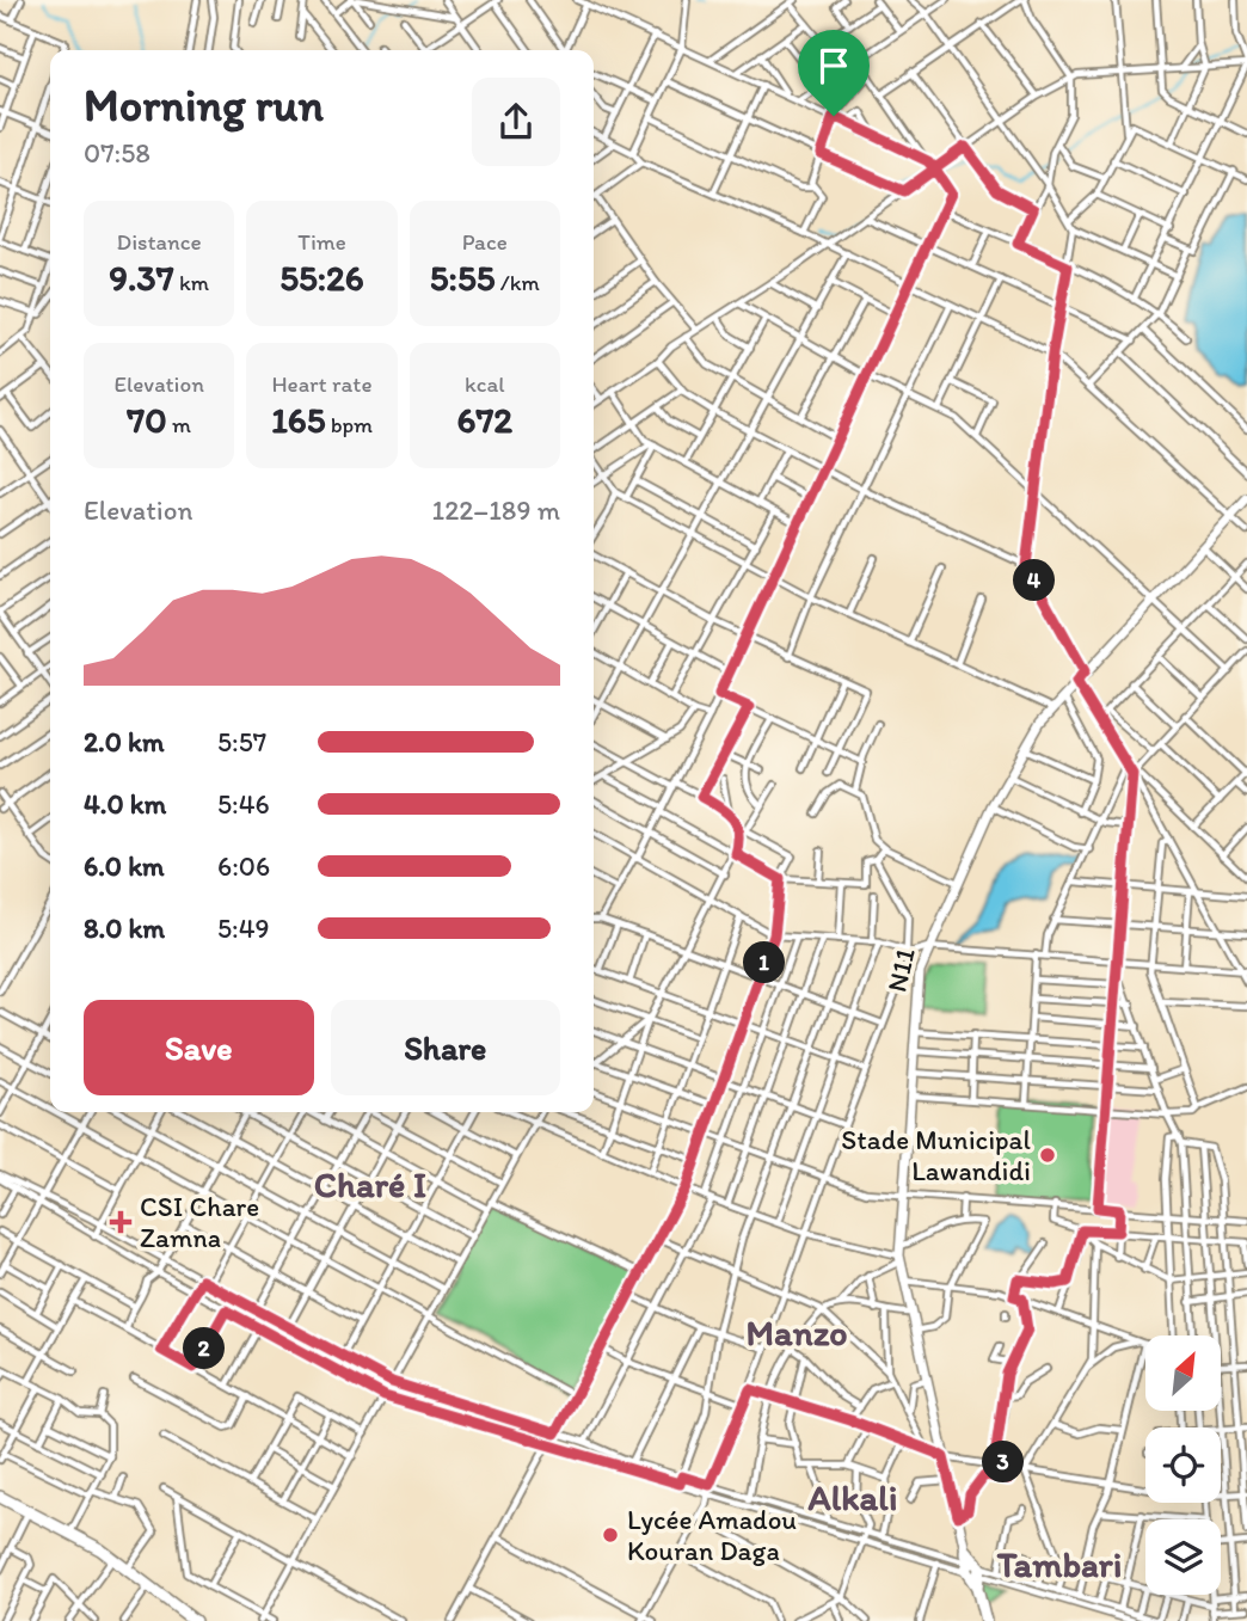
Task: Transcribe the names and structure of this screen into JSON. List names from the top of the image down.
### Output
{
  "streets": {
    "main road": ["N11"]
  },
  "districts": [
    "Charé I",
    "Manzo",
    "Alkali",
    "Tambari"
  ],
  "places": {
    "other": ["Stade Municipal Lawandidi", "Lycée Amadou Kouran Daga"],
    "health": ["CSI Chare Zamna"]
  },
  "north": "top right",
  "page": {
    "heading": ["Morning run", "07:58"],
    "stats": [
      ["Distance", "9.37 km"],
      ["Time", "55:26"],
      ["Pace", "5:55 /km"],
      ["Elevation", "70 m"],
      ["Heart rate", "165 bpm"],
      ["kcal", "672"]
    ],
    "chart": ["Elevation", "122–189 m"],
    "pins": [
      "4",
      "1",
      "2",
      "3"
    ],
    "list": [
      {
        "name": "2.0 km",
        "note": "5:57"
      },
      {
        "name": "4.0 km",
        "note": "5:46"
      },
      {
        "name": "6.0 km",
        "note": "6:06"
      },
      {
        "name": "8.0 km",
        "note": "5:49"
      }
    ],
    "buttons": ["Save", "Share"]
  }
}
